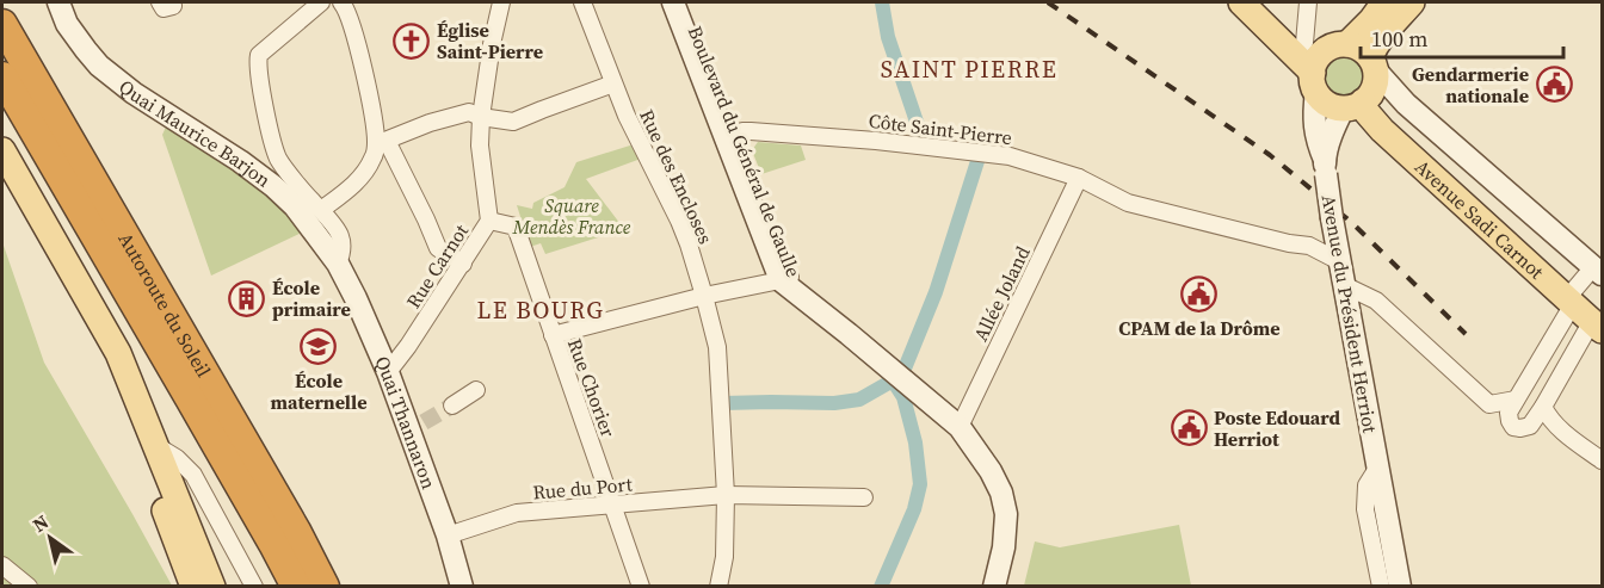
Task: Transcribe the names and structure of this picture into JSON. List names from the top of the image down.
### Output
{
  "streets": {
    "highway": ["Autoroute du Soleil"],
    "main road": ["Avenue Sadi Carnot"],
    "street": [
      "Côte Saint-Pierre",
      "Quai Maurice Barjon",
      "Boulevard du Général de Gaulle",
      "Rue des Encloses",
      "Rue Carnot",
      "Allée Joland",
      "Avenue du Président Herriot",
      "Rue Chorier",
      "Quai Thannaron",
      "Rue du Port"
    ]
  },
  "crossings": [
    ["Côte Saint-Pierre", "Boulevard du Général de Gaulle"],
    ["Côte Saint-Pierre", "Allée Joland"],
    ["Côte Saint-Pierre", "Avenue du Président Herriot"],
    ["Quai Maurice Barjon", "Quai Thannaron"],
    ["Boulevard du Général de Gaulle", "Allée Joland"],
    ["Rue des Encloses", "Rue du Port"],
    ["Avenue Sadi Carnot", "Avenue du Président Herriot"],
    ["Rue Carnot", "Rue Chorier"],
    ["Rue Carnot", "Quai Thannaron"],
    ["Rue Chorier", "Rue du Port"],
    ["Quai Thannaron", "Rue du Port"]
  ],
  "districts": ["SAINT PIERRE", "LE BOURG"],
  "parks": ["Square Mendès France"],
  "places": {
    "church": ["Église Saint-Pierre"],
    "public building": ["Gendarmerie nationale", "CPAM de la Drôme", "Poste Edouard Herriot"],
    "building": ["École primaire"],
    "school or university": ["École maternelle"]
  },
  "scale_bar": "100 m",
  "north": "top left"
}
